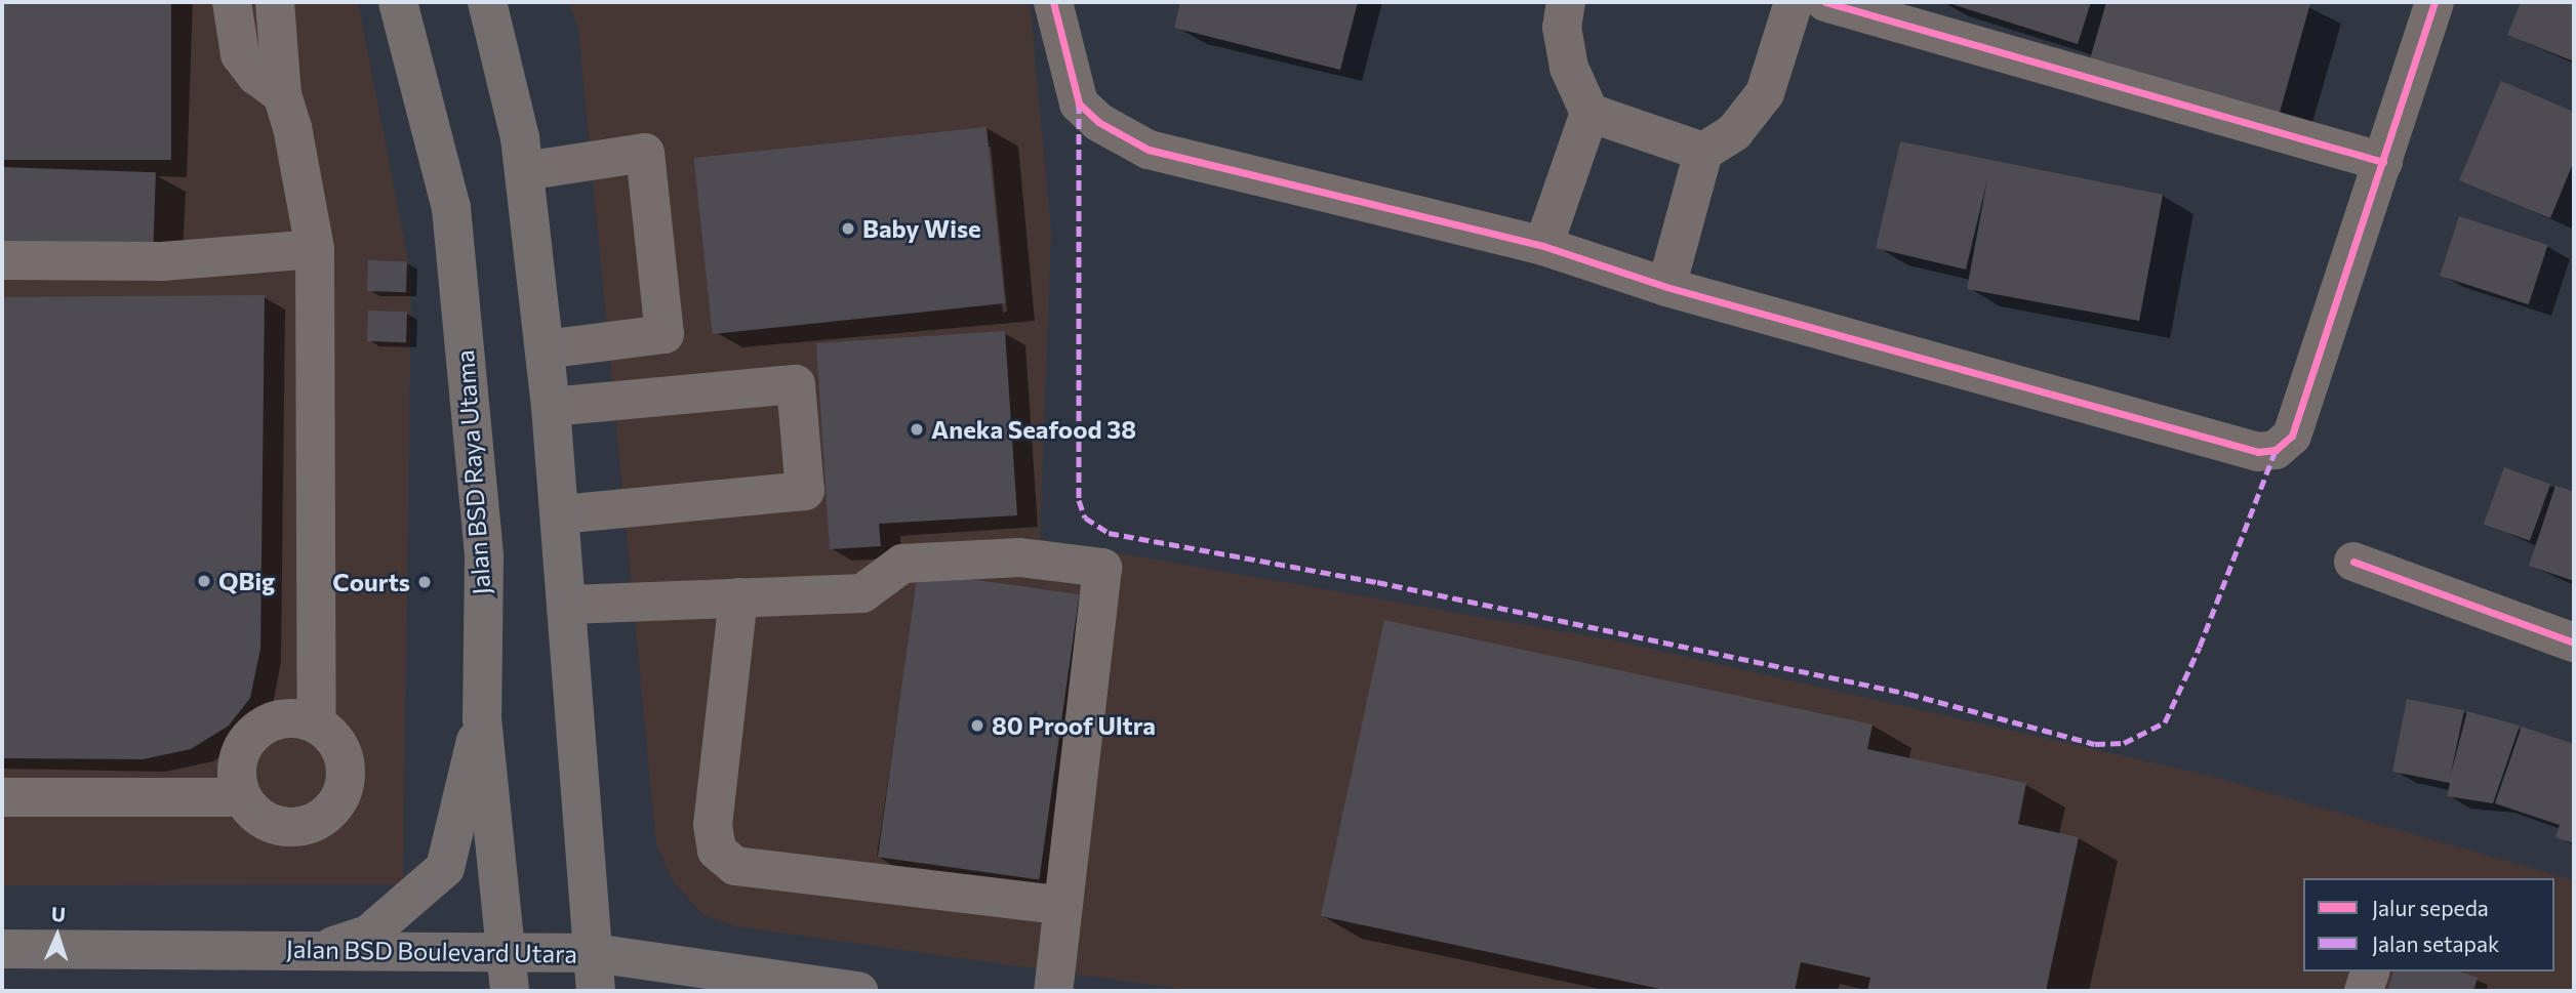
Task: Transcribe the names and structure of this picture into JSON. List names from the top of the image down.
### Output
{
  "streets": {
    "main road": ["Jalan BSD Raya Utama", "Jalan BSD Boulevard Utara"]
  },
  "crossings": [
    ["Jalan BSD Raya Utama", "Jalan BSD Boulevard Utara"]
  ],
  "places": [
    "Baby Wise",
    "Aneka Seafood 38",
    "QBig",
    "Courts",
    "80 Proof Ultra"
  ],
  "legend": ["Jalur sepeda", "Jalan setapak"],
  "north": "top"
}
